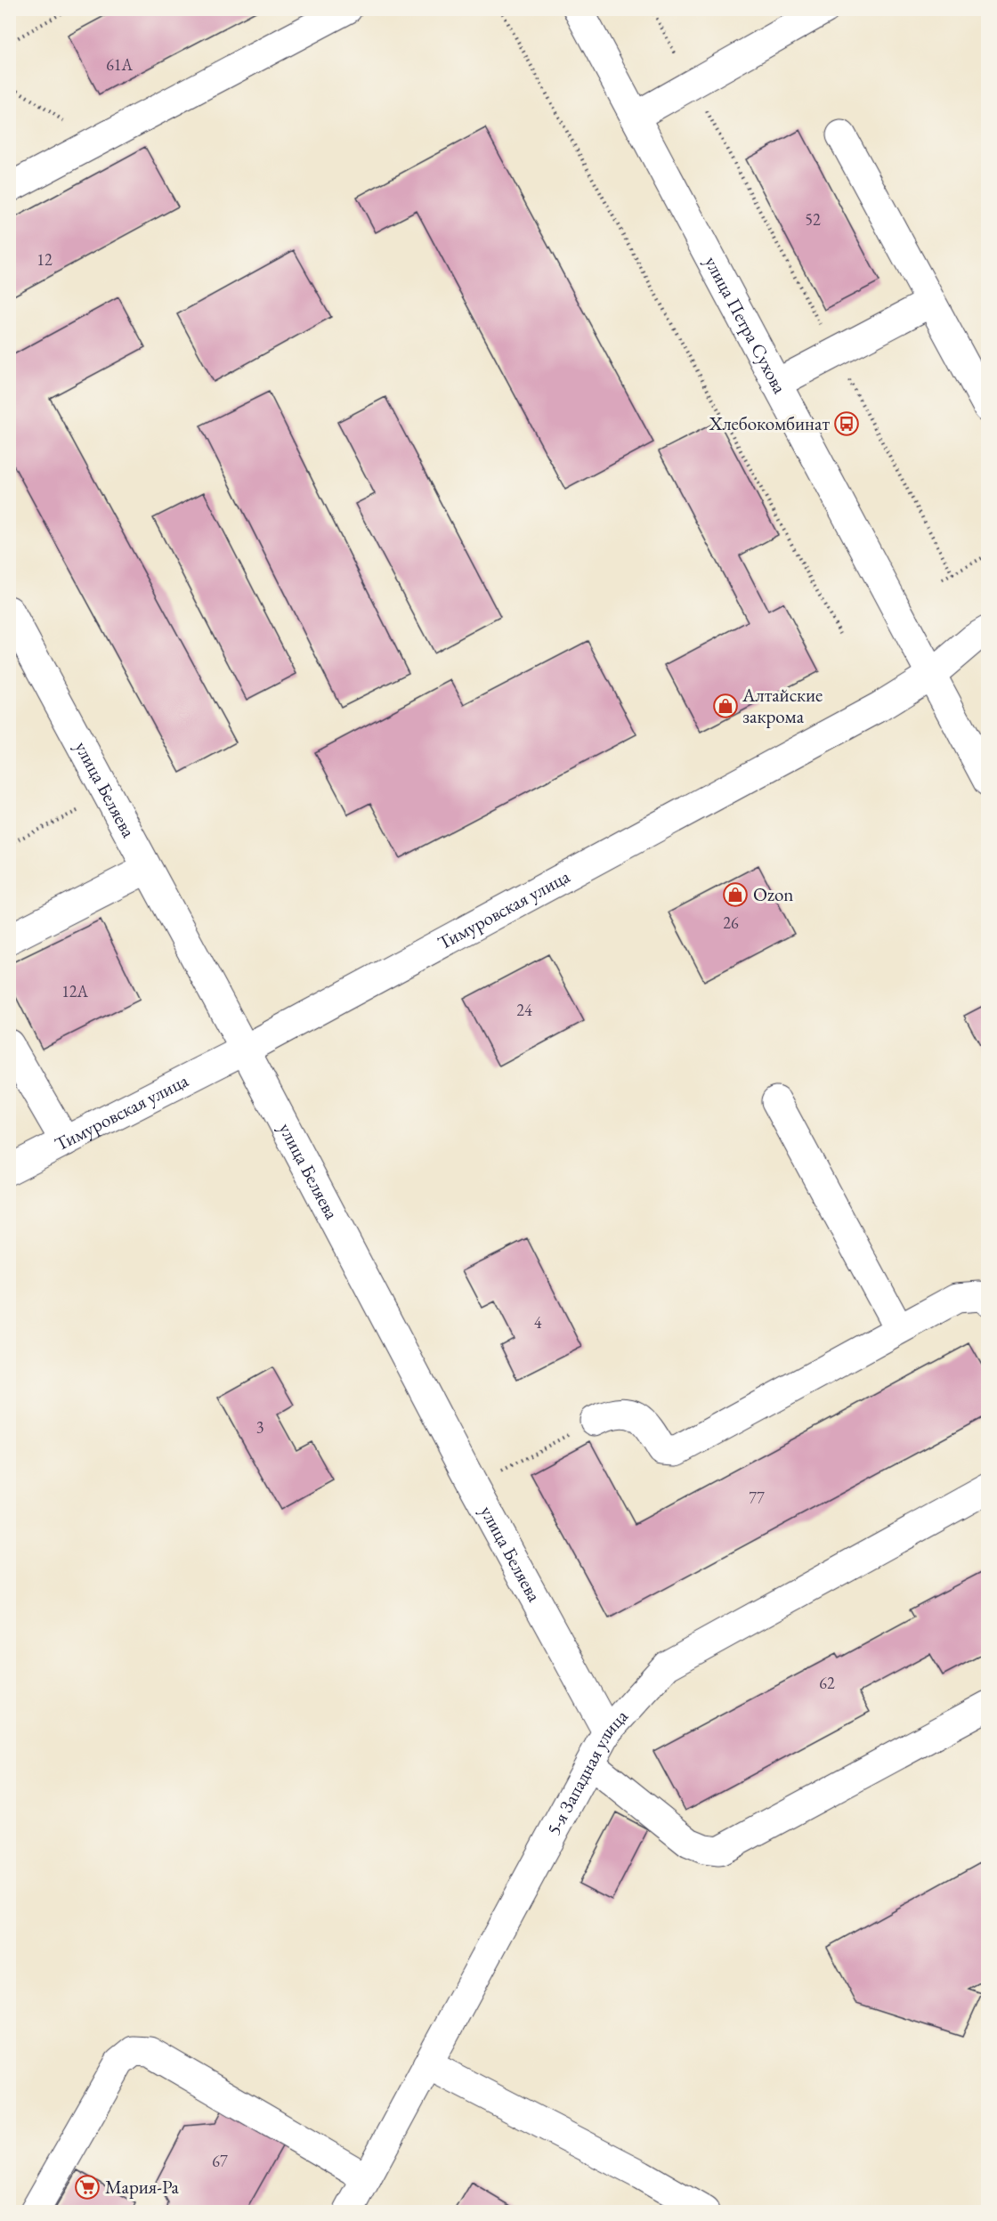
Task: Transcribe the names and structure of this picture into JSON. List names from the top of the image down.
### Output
{
  "streets": {
    "street": [
      "улица Петра Сухова",
      "улица Беляева",
      "Тимуровская улица",
      "5-я Западная улица"
    ]
  },
  "crossings": [
    ["улица Петра Сухова", "Тимуровская улица"],
    ["улица Беляева", "Тимуровская улица"],
    ["улица Беляева", "5-я Западная улица"]
  ],
  "places": {
    "bus stop": ["Хлебокомбинат"],
    "shop": ["Алтайские закрома", "Ozon"],
    "supermarket": ["Мария-Ра"]
  },
  "house_numbers": [
    "61А",
    "52",
    "12",
    "26",
    "12А",
    "24",
    "4",
    "3",
    "77",
    "62",
    "67"
  ]
}
